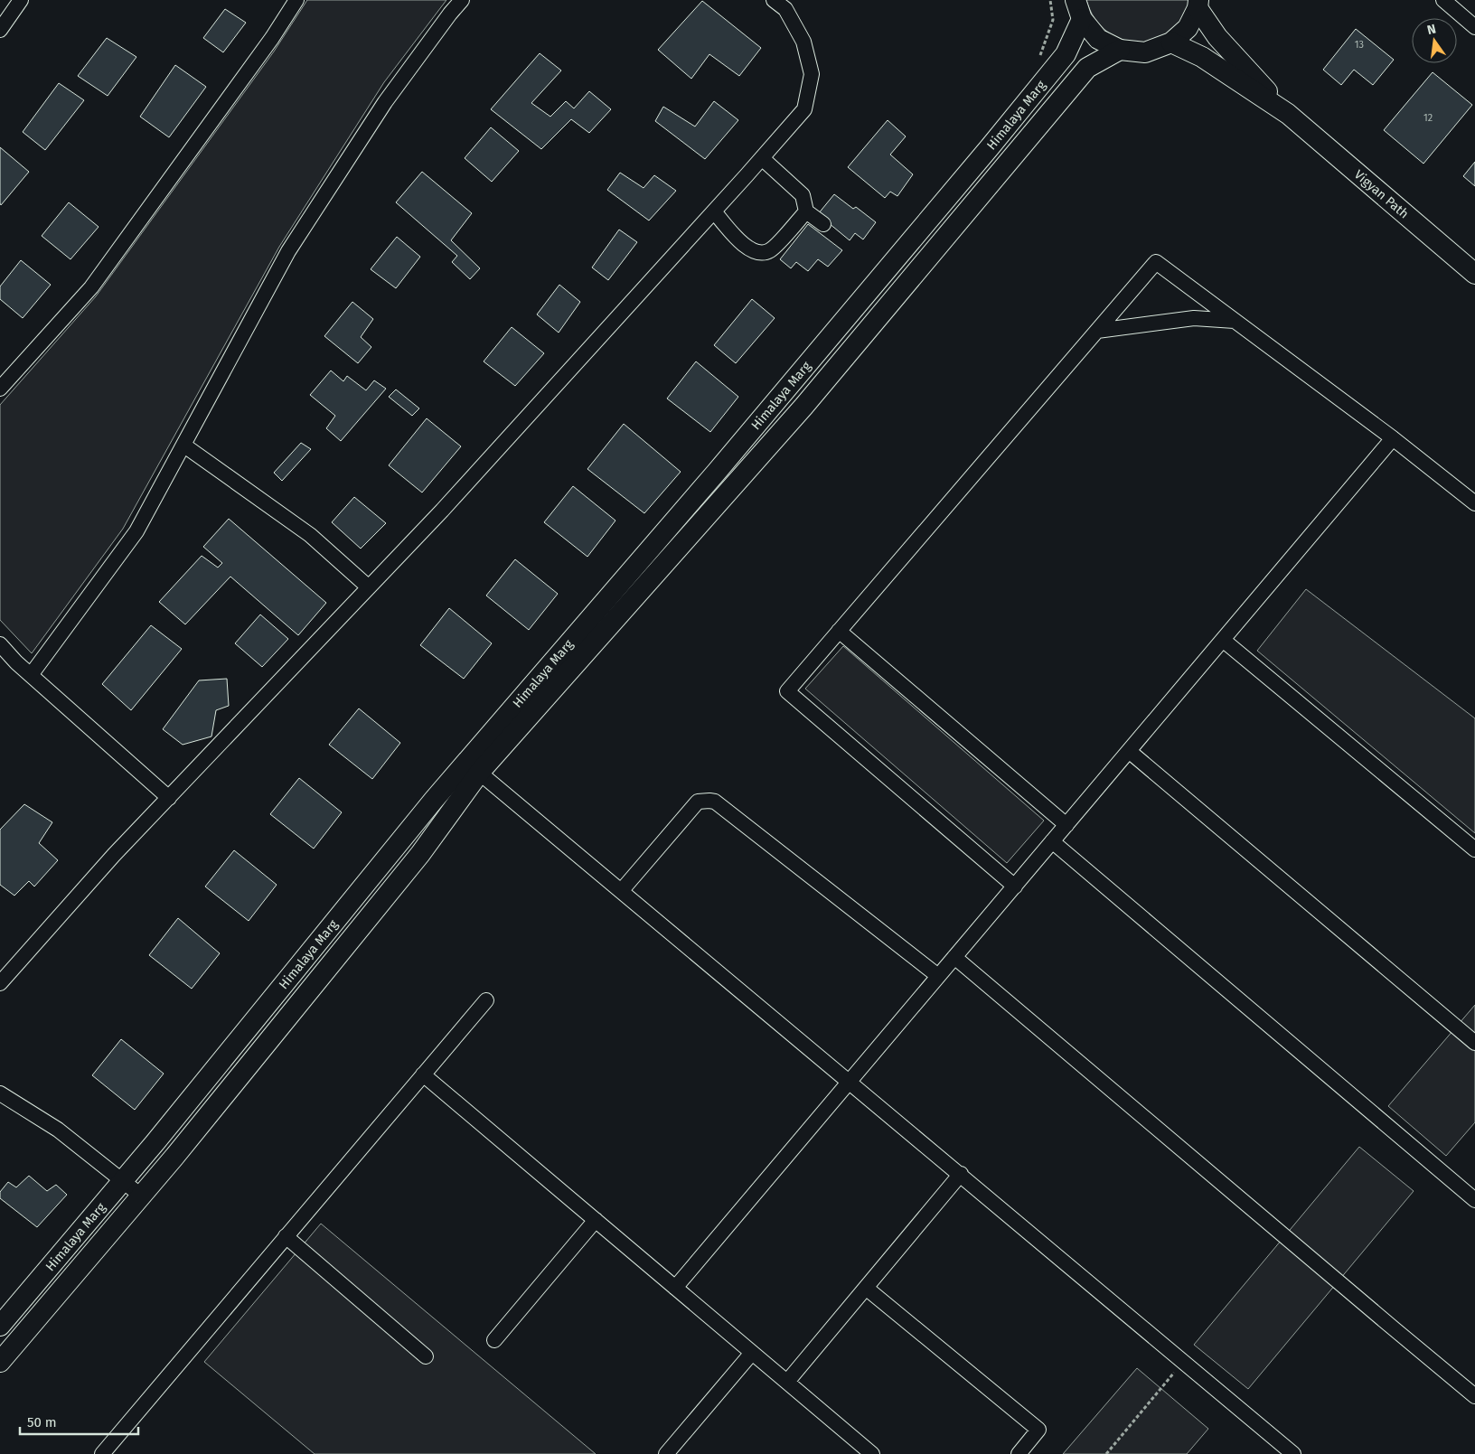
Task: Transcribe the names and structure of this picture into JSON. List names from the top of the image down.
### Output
{
  "streets": {
    "main road": ["Himalaya Marg", "Vigyan Path"]
  },
  "house_numbers": ["13", "12"],
  "scale_bar": "50 m",
  "north": "top"
}
